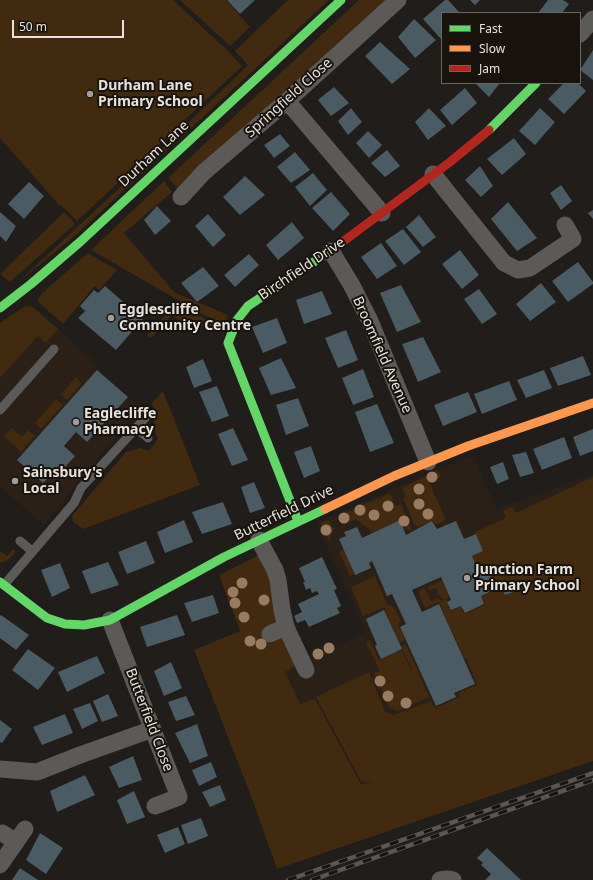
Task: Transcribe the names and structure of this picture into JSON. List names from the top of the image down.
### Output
{
  "streets": {
    "street": [
      "Springfield Close",
      "Durham Lane",
      "Birchfield Drive",
      "Broomfield Avenue",
      "Butterfield Drive",
      "Butterfield Close"
    ]
  },
  "crossings": [
    ["Birchfield Drive", "Broomfield Avenue"],
    ["Birchfield Drive", "Butterfield Drive"],
    ["Broomfield Avenue", "Butterfield Drive"],
    ["Butterfield Drive", "Butterfield Close"]
  ],
  "places": [
    "Durham Lane Primary School",
    "Egglescliffe Community Centre",
    "Eaglecliffe Pharmacy",
    "Sainsbury's Local",
    "Junction Farm Primary School"
  ],
  "legend": ["Fast", "Slow", "Jam"],
  "scale_bar": "50 m"
}
